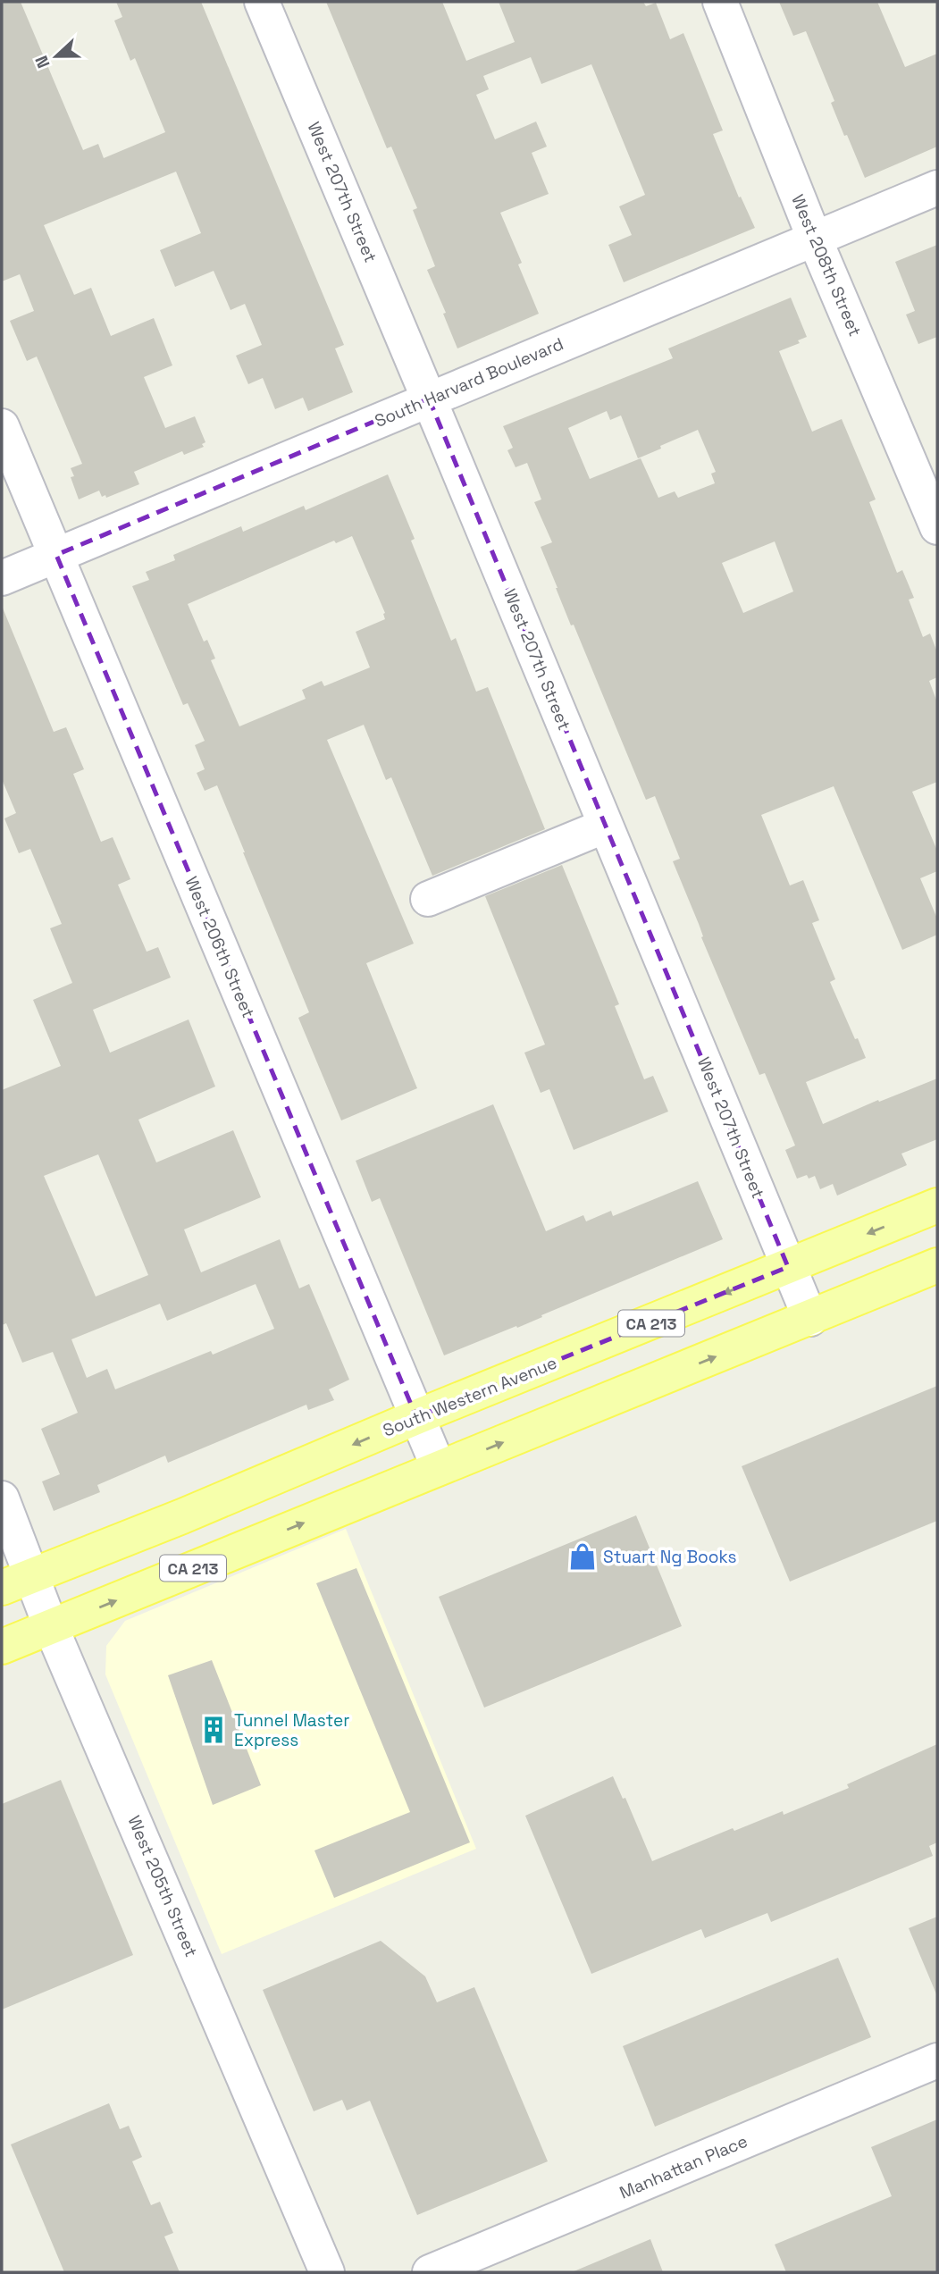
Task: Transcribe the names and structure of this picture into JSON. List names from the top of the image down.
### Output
{
  "streets": {
    "main road": ["CA 213", "South Western Avenue"],
    "street": [
      "West 207th Street",
      "West 208th Street",
      "South Harvard Boulevard",
      "West 206th Street",
      "West 205th Street",
      "Manhattan Place"
    ]
  },
  "crossings": [
    ["West 207th Street", "South Harvard Boulevard"],
    ["West 207th Street", "CA 213"],
    ["West 207th Street", "South Western Avenue"],
    ["West 208th Street", "South Harvard Boulevard"],
    ["South Harvard Boulevard", "West 206th Street"],
    ["West 206th Street", "CA 213"],
    ["West 206th Street", "South Western Avenue"],
    ["CA 213", "West 205th Street"],
    ["South Western Avenue", "West 205th Street"]
  ],
  "places": {
    "shop": ["Stuart Ng Books"],
    "building": ["Tunnel Master Express"]
  },
  "north": "left"
}
